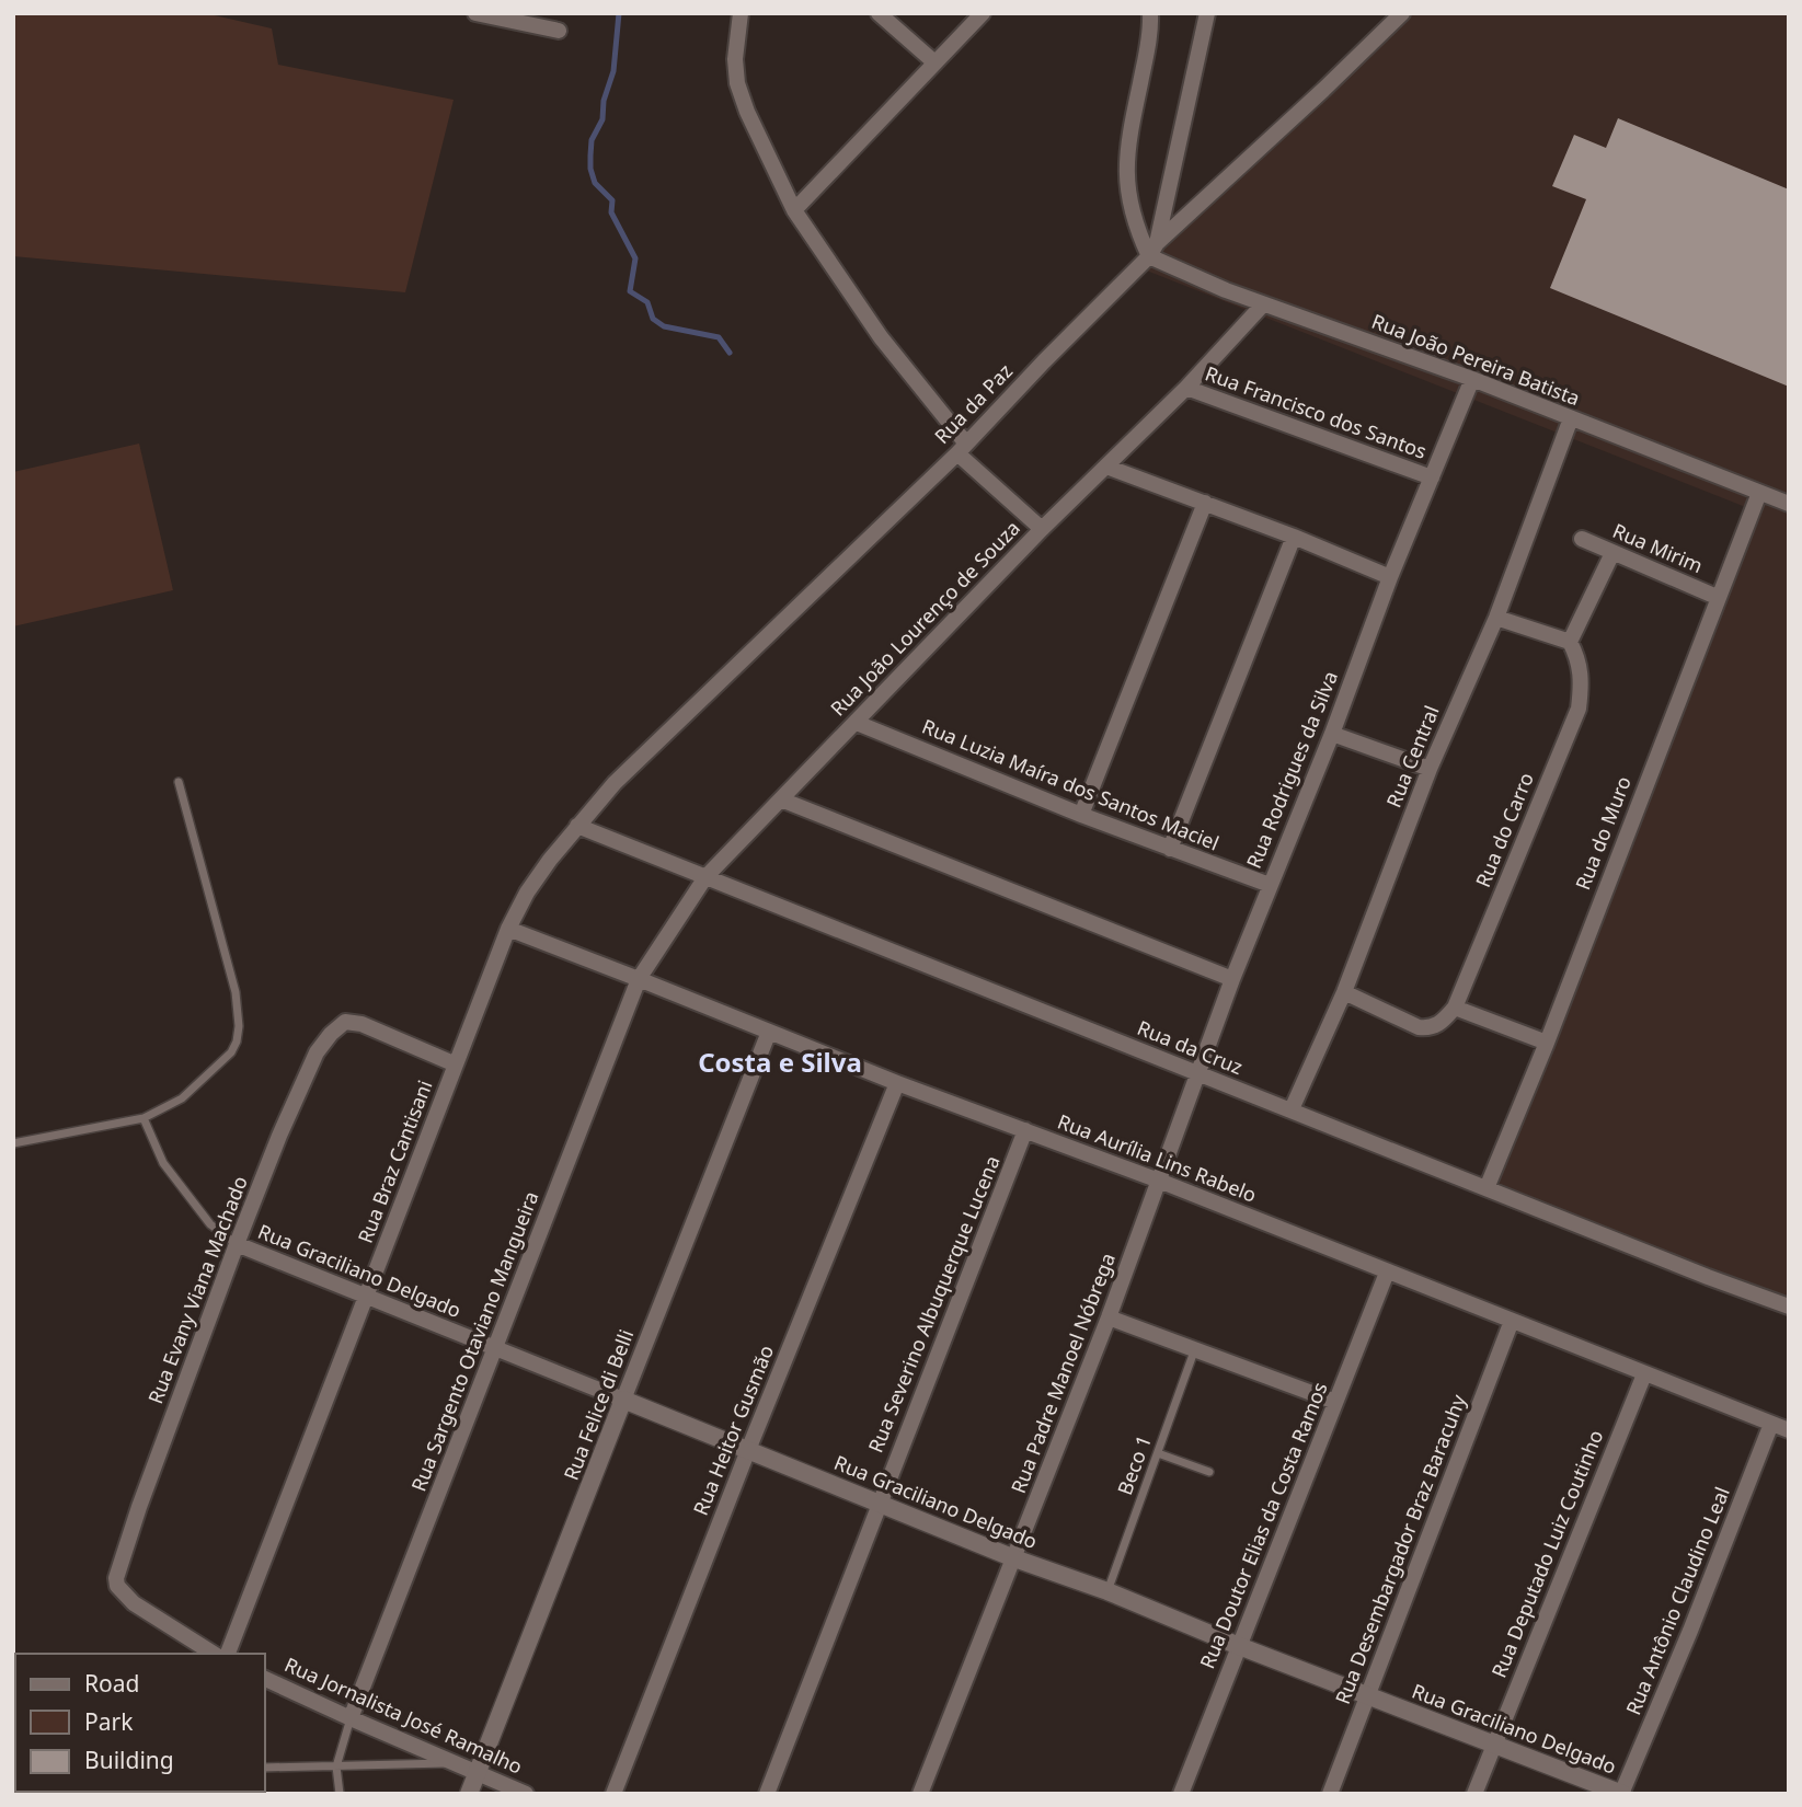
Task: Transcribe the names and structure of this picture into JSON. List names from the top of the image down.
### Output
{
  "streets": {
    "street": [
      "Rua João Pereira Batista",
      "Rua da Paz",
      "Rua Francisco dos Santos",
      "Rua Mirim",
      "Rua João Lourenço de Souza",
      "Rua Central",
      "Rua Rodrigues da Silva",
      "Rua Luzia Maíra dos Santos Maciel",
      "Rua do Carro",
      "Rua do Muro",
      "Rua da Cruz",
      "Rua Aurília Lins Rabelo",
      "Rua Braz Cantisani",
      "Rua Graciliano Delgado",
      "Rua Evany Viana Machado",
      "Rua Severino Albuquerque Lucena",
      "Rua Sargento Otaviano Mangueira",
      "Rua Padre Manoel Nóbrega",
      "Rua Felice di Belli",
      "Rua Heitor Gusmão",
      "Rua Doutor Elias da Costa Ramos",
      "Rua Desembargador Braz Baracuhy",
      "Rua Deputado Luiz Coutinho",
      "Rua Antônio Claudino Leal",
      "Rua Jornalista José Ramalho"
    ],
    "lane": ["Beco 1"]
  },
  "crossings": [
    ["Rua João Pereira Batista", "Rua da Paz"],
    ["Rua João Pereira Batista", "Rua João Lourenço de Souza"],
    ["Rua João Pereira Batista", "Rua Central"],
    ["Rua João Pereira Batista", "Rua Rodrigues da Silva"],
    ["Rua João Pereira Batista", "Rua do Muro"],
    ["Rua da Paz", "Rua da Cruz"],
    ["Rua da Paz", "Rua Braz Cantisani"],
    ["Rua Francisco dos Santos", "Rua João Lourenço de Souza"],
    ["Rua Francisco dos Santos", "Rua Rodrigues da Silva"],
    ["Rua Mirim", "Rua do Muro"],
    ["Rua João Lourenço de Souza", "Rua Luzia Maíra dos Santos Maciel"],
    ["Rua João Lourenço de Souza", "Rua da Cruz"],
    ["Rua João Lourenço de Souza", "Rua Aurília Lins Rabelo"],
    ["Rua João Lourenço de Souza", "Rua Sargento Otaviano Mangueira"],
    ["Rua Central", "Rua da Cruz"],
    ["Rua Rodrigues da Silva", "Rua Luzia Maíra dos Santos Maciel"],
    ["Rua Rodrigues da Silva", "Rua da Cruz"],
    ["Rua Rodrigues da Silva", "Rua Aurília Lins Rabelo"],
    ["Rua Rodrigues da Silva", "Rua Padre Manoel Nóbrega"],
    ["Rua do Muro", "Rua da Cruz"],
    ["Rua da Cruz", "Rua Braz Cantisani"],
    ["Rua Aurília Lins Rabelo", "Rua Braz Cantisani"],
    ["Rua Aurília Lins Rabelo", "Rua Severino Albuquerque Lucena"],
    ["Rua Aurília Lins Rabelo", "Rua Sargento Otaviano Mangueira"],
    ["Rua Aurília Lins Rabelo", "Rua Padre Manoel Nóbrega"],
    ["Rua Aurília Lins Rabelo", "Rua Felice di Belli"],
    ["Rua Aurília Lins Rabelo", "Rua Heitor Gusmão"],
    ["Rua Aurília Lins Rabelo", "Rua Doutor Elias da Costa Ramos"],
    ["Rua Aurília Lins Rabelo", "Rua Desembargador Braz Baracuhy"],
    ["Rua Aurília Lins Rabelo", "Rua Deputado Luiz Coutinho"],
    ["Rua Aurília Lins Rabelo", "Rua Antônio Claudino Leal"],
    ["Rua Braz Cantisani", "Rua Graciliano Delgado"],
    ["Rua Braz Cantisani", "Rua Evany Viana Machado"],
    ["Rua Graciliano Delgado", "Rua Evany Viana Machado"],
    ["Rua Graciliano Delgado", "Rua Severino Albuquerque Lucena"],
    ["Rua Graciliano Delgado", "Rua Sargento Otaviano Mangueira"],
    ["Rua Graciliano Delgado", "Rua Padre Manoel Nóbrega"],
    ["Rua Graciliano Delgado", "Rua Felice di Belli"],
    ["Rua Graciliano Delgado", "Rua Heitor Gusmão"],
    ["Rua Graciliano Delgado", "Beco 1"],
    ["Rua Graciliano Delgado", "Rua Doutor Elias da Costa Ramos"],
    ["Rua Graciliano Delgado", "Rua Desembargador Braz Baracuhy"],
    ["Rua Graciliano Delgado", "Rua Deputado Luiz Coutinho"],
    ["Rua Graciliano Delgado", "Rua Antônio Claudino Leal"],
    ["Rua Sargento Otaviano Mangueira", "Rua Jornalista José Ramalho"],
    ["Rua Felice di Belli", "Rua Jornalista José Ramalho"]
  ],
  "districts": ["Costa e Silva"],
  "legend": ["Road", "Park", "Building"]
}
